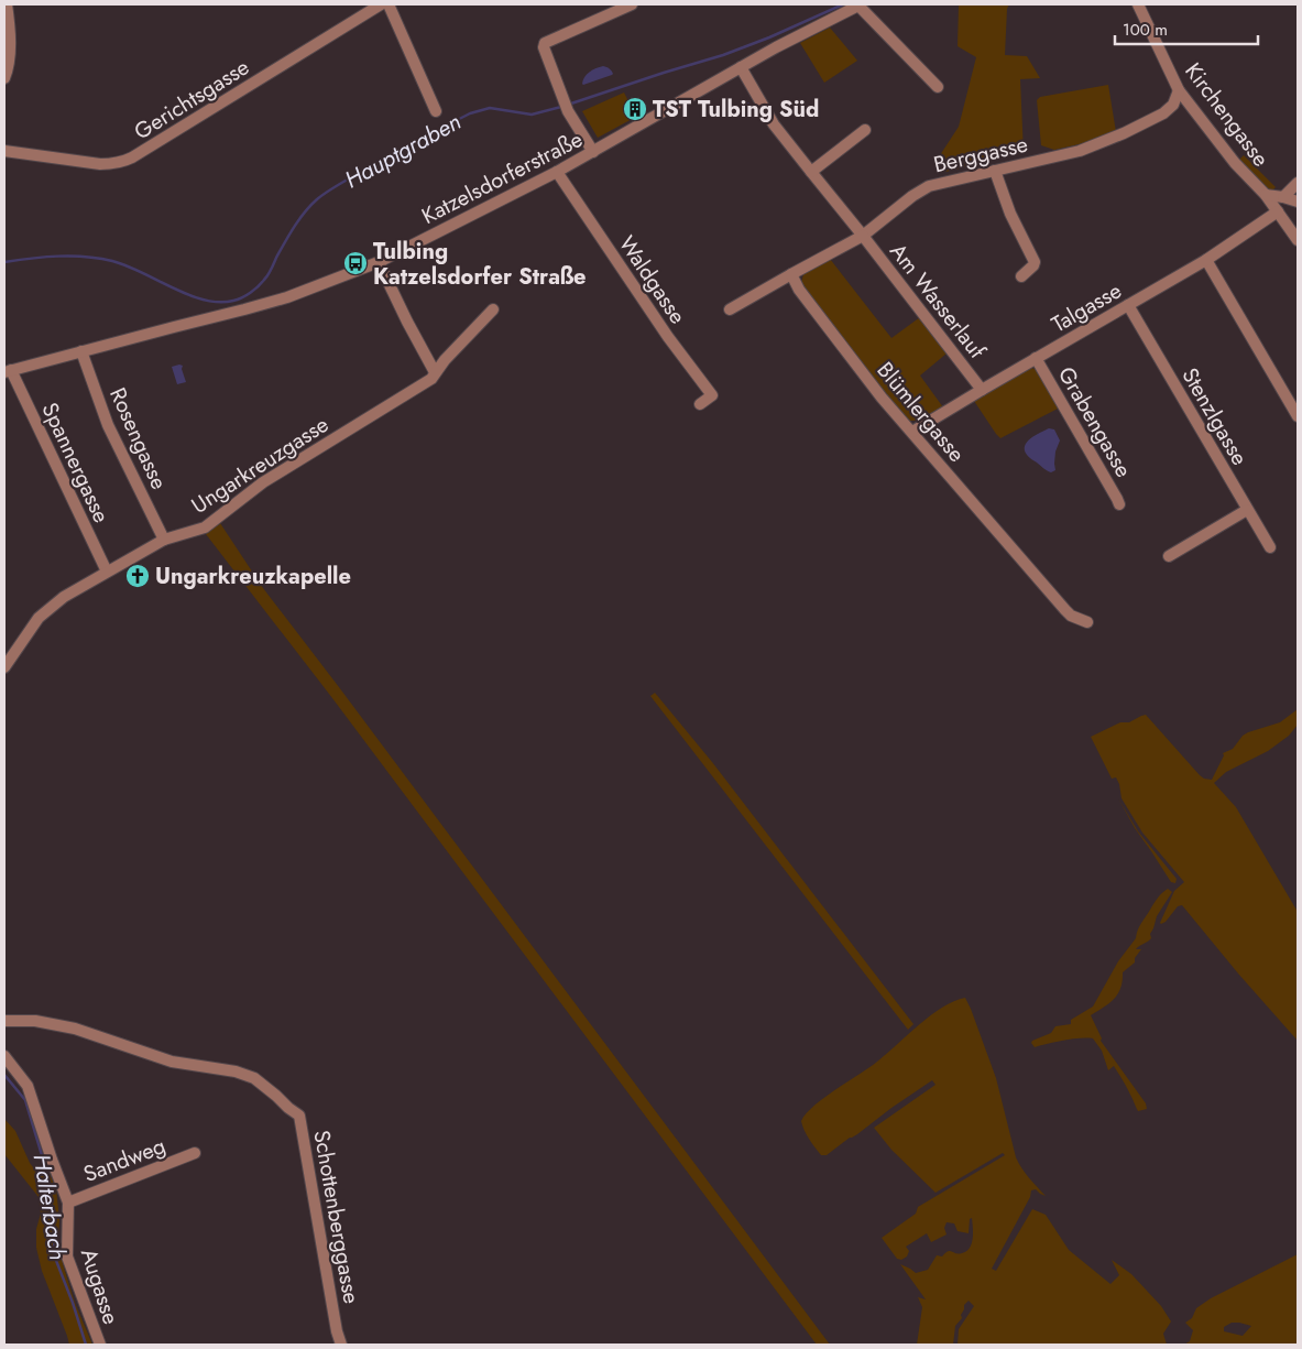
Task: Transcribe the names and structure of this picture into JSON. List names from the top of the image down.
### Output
{
  "streets": {
    "street": [
      "Gerichtsgasse",
      "Kirchengasse",
      "Berggasse",
      "Katzelsdorferstraße",
      "Waldgasse",
      "Am Wasserlauf",
      "Talgasse",
      "Blümlergasse",
      "Stenzlgasse",
      "Grabengasse",
      "Rosengasse",
      "Spannergasse",
      "Ungarkreuzgasse",
      "Sandweg",
      "Schottenberggasse",
      "Augasse"
    ]
  },
  "crossings": [
    ["Kirchengasse", "Berggasse"],
    ["Kirchengasse", "Talgasse"],
    ["Berggasse", "Am Wasserlauf"],
    ["Katzelsdorferstraße", "Waldgasse"],
    ["Katzelsdorferstraße", "Rosengasse"],
    ["Katzelsdorferstraße", "Spannergasse"],
    ["Am Wasserlauf", "Talgasse"],
    ["Talgasse", "Blümlergasse"],
    ["Talgasse", "Stenzlgasse"],
    ["Talgasse", "Grabengasse"],
    ["Rosengasse", "Ungarkreuzgasse"],
    ["Spannergasse", "Ungarkreuzgasse"],
    ["Sandweg", "Augasse"]
  ],
  "water": ["Hauptgraben", "Halterbach"],
  "places": {
    "building": ["TST Tulbing Süd"],
    "bus stop": ["Tulbing Katzelsdorfer Straße"],
    "church": ["Ungarkreuzkapelle"]
  },
  "scale_bar": "100 m"
}
